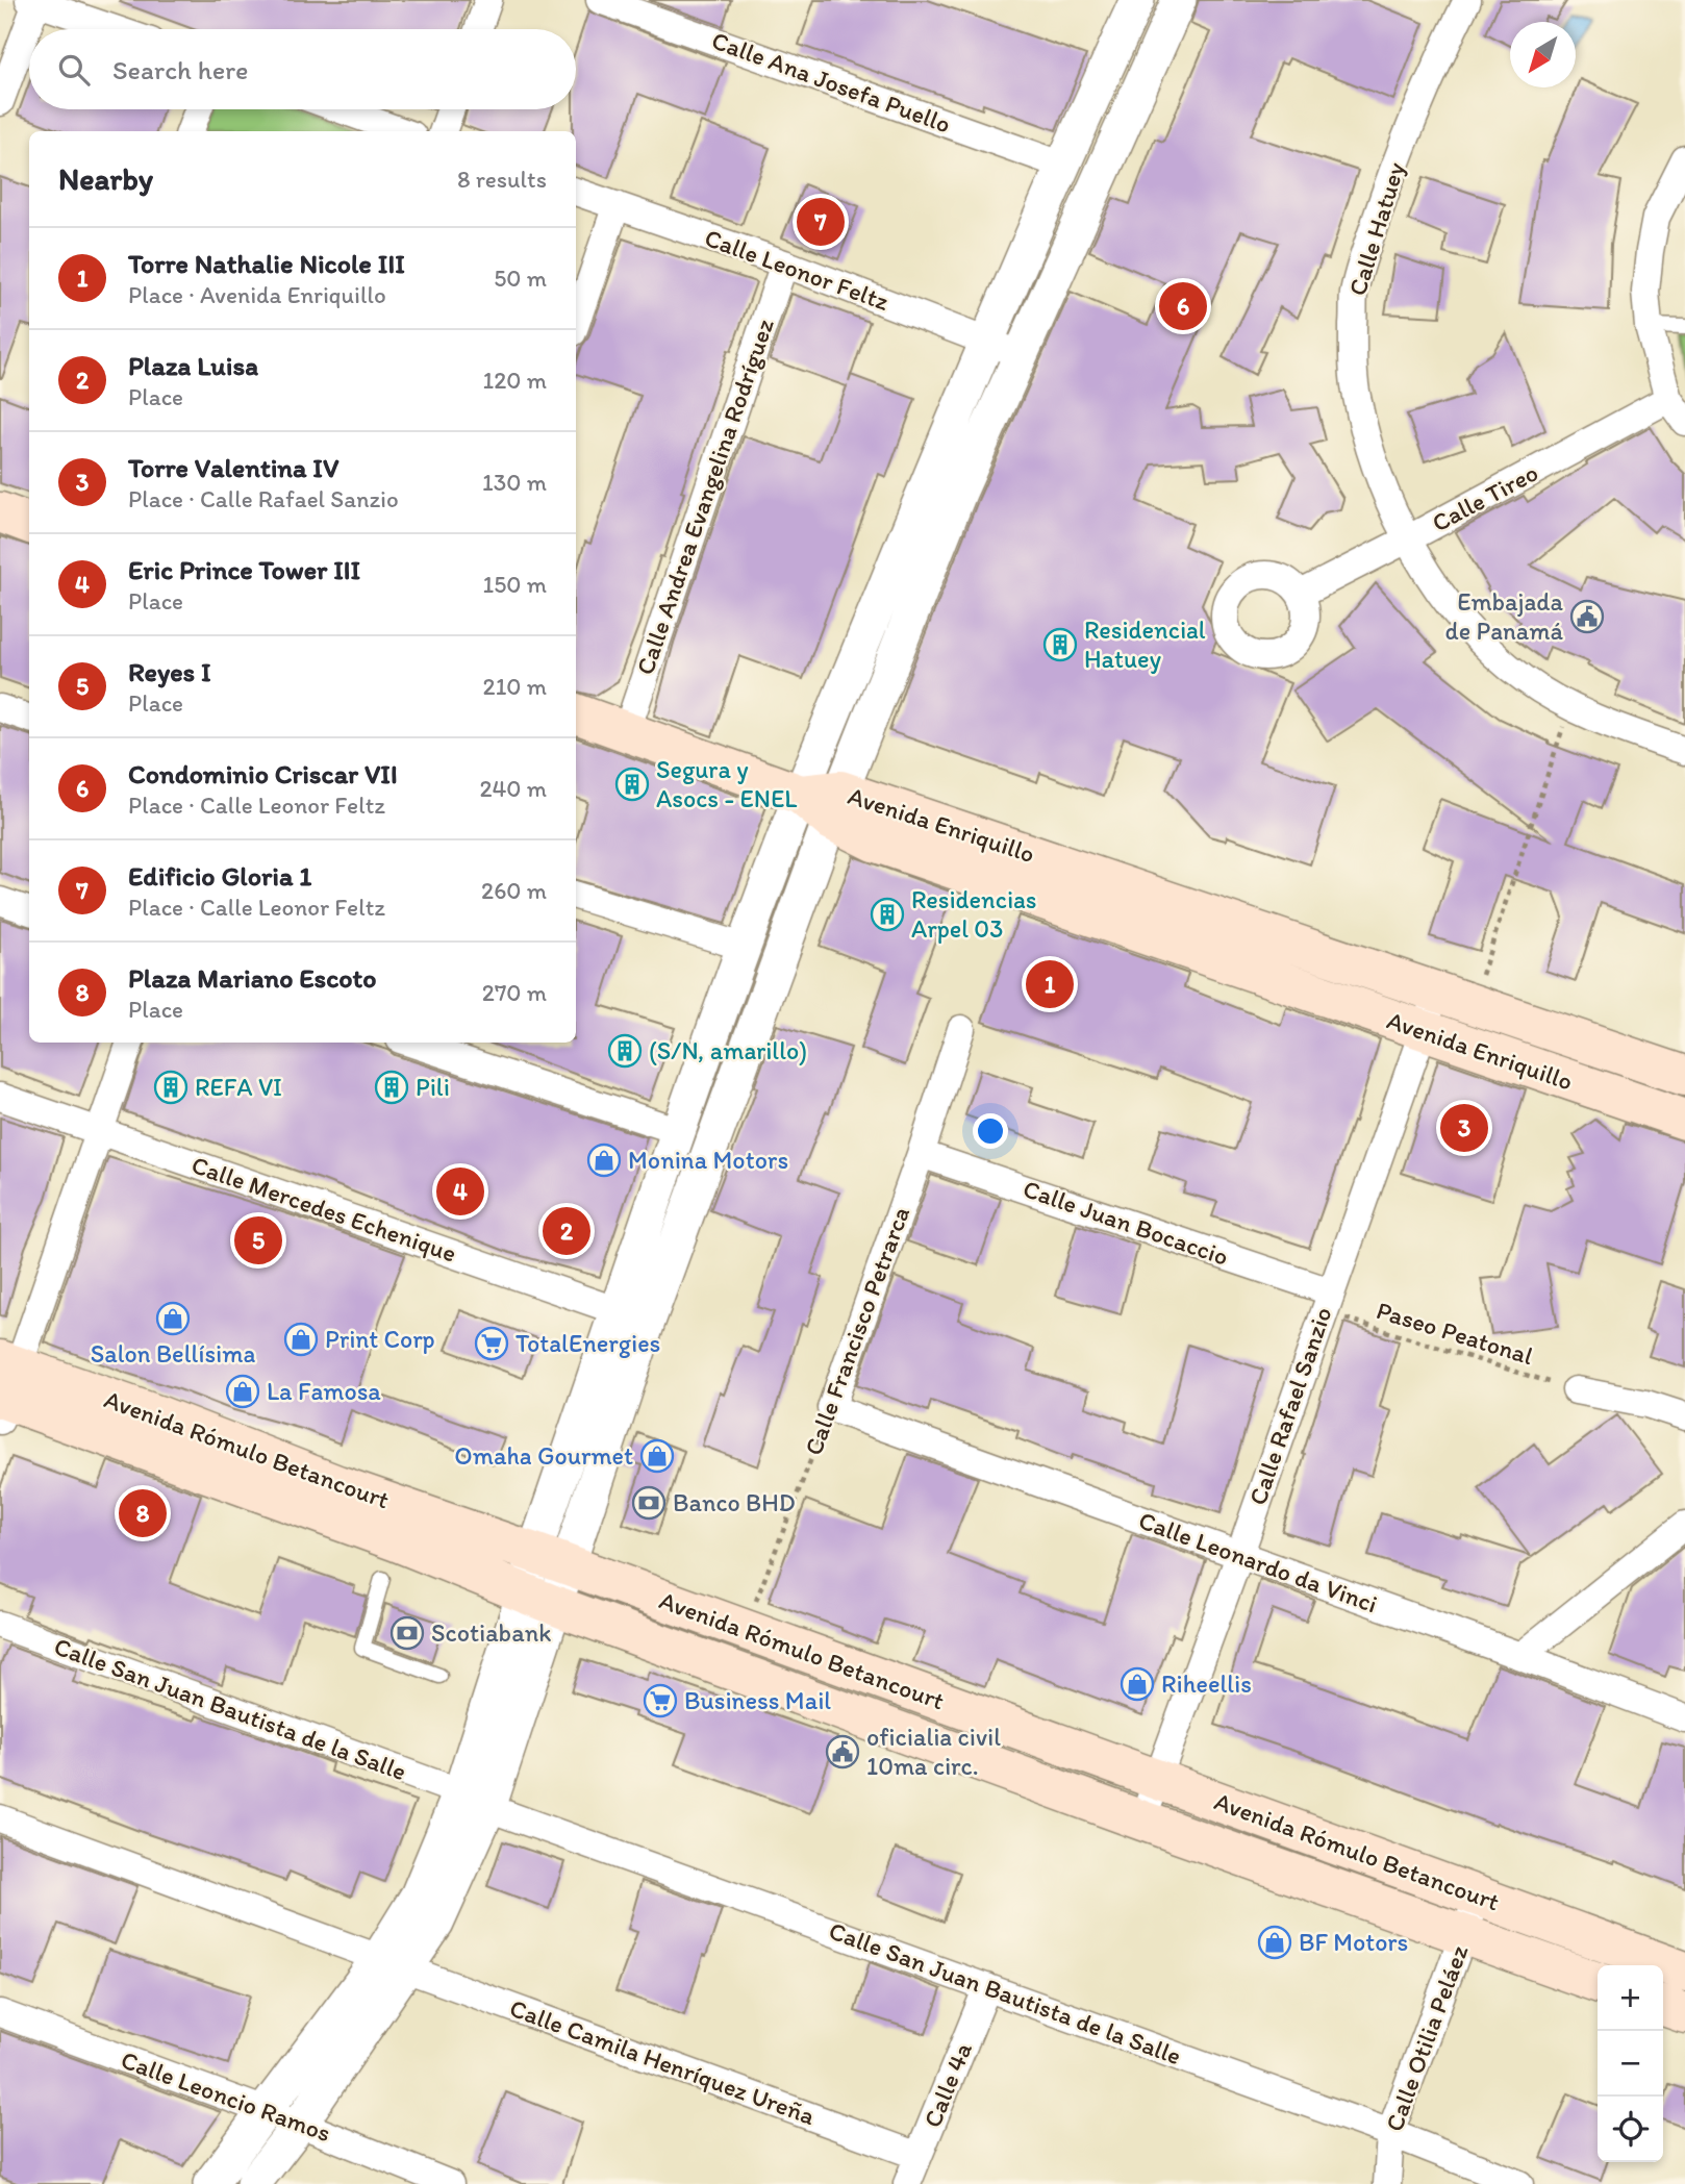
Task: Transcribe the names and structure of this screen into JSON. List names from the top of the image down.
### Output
{
  "streets": {
    "main road": ["Avenida Enriquillo", "Avenida Rómulo Betancourt"],
    "street": [
      "Calle Ana Josefa Puello",
      "Calle Hatuey",
      "Calle Leonor Feltz",
      "Calle Andrea Evangelina Rodríguez",
      "Calle Tireo",
      "Calle Mercedes Echenique",
      "Calle Juan Bocaccio",
      "Calle Francisco Petrarca",
      "Calle Rafael Sanzio",
      "Calle Leonardo da Vinci",
      "Calle San Juan Bautista de la Salle",
      "Calle Otilia Peláez",
      "Calle Camila Henríquez Ureña",
      "Calle 4a",
      "Calle Leoncio Ramos"
    ],
    "path": ["Paseo Peatonal"]
  },
  "crossings": [
    ["Calle Hatuey", "Calle Tireo"],
    ["Calle Leonor Feltz", "Calle Andrea Evangelina Rodríguez"],
    ["Avenida Enriquillo", "Calle Rafael Sanzio"],
    ["Calle Juan Bocaccio", "Calle Francisco Petrarca"],
    ["Calle Juan Bocaccio", "Paseo Peatonal"],
    ["Calle Juan Bocaccio", "Calle Rafael Sanzio"],
    ["Calle Francisco Petrarca", "Avenida Rómulo Betancourt"],
    ["Calle Francisco Petrarca", "Calle Leonardo da Vinci"],
    ["Paseo Peatonal", "Calle Rafael Sanzio"],
    ["Calle Rafael Sanzio", "Avenida Rómulo Betancourt"],
    ["Calle Rafael Sanzio", "Calle Leonardo da Vinci"],
    ["Avenida Rómulo Betancourt", "Calle Otilia Peláez"],
    ["Calle San Juan Bautista de la Salle", "Calle Otilia Peláez"],
    ["Calle San Juan Bautista de la Salle", "Calle 4a"],
    ["Calle Camila Henríquez Ureña", "Calle 4a"]
  ],
  "places": {
    "public building": ["Embajada de Panamá", "oficialia civil 10ma circ."],
    "building": [
      "Residencial Hatuey",
      "Segura y Asocs - ENEL",
      "Residencias Arpel 03",
      "(S/N, amarillo)",
      "REFA VI",
      "Pili"
    ],
    "shop": [
      "Monina Motors",
      "Salon Bellísima",
      "Print Corp",
      "La Famosa",
      "Omaha Gourmet",
      "Riheellis",
      "BF Motors"
    ],
    "supermarket": ["TotalEnergies", "Business Mail"],
    "bank": ["Banco BHD", "Scotiabank"]
  },
  "north": "bottom left",
  "page": {
    "search": "Search here",
    "heading": ["Nearby", "8 results"],
    "pins": [
      "7",
      "6",
      "1",
      "3",
      "4",
      "2",
      "5",
      "8"
    ],
    "list": [
      {
        "mark": "1",
        "name": "Torre Nathalie Nicole III",
        "note": "Place · Avenida Enriquillo",
        "value": "50 m"
      },
      {
        "mark": "2",
        "name": "Plaza Luisa",
        "note": "Place",
        "value": "120 m"
      },
      {
        "mark": "3",
        "name": "Torre Valentina IV",
        "note": "Place · Calle Rafael Sanzio",
        "value": "130 m"
      },
      {
        "mark": "4",
        "name": "Eric Prince Tower III",
        "note": "Place",
        "value": "150 m"
      },
      {
        "mark": "5",
        "name": "Reyes I",
        "note": "Place",
        "value": "210 m"
      },
      {
        "mark": "6",
        "name": "Condominio Criscar VII",
        "note": "Place · Calle Leonor Feltz",
        "value": "240 m"
      },
      {
        "mark": "7",
        "name": "Edificio Gloria 1",
        "note": "Place · Calle Leonor Feltz",
        "value": "260 m"
      },
      {
        "mark": "8",
        "name": "Plaza Mariano Escoto",
        "note": "Place",
        "value": "270 m"
      }
    ],
    "map_buttons": ["+", "−"]
  }
}
